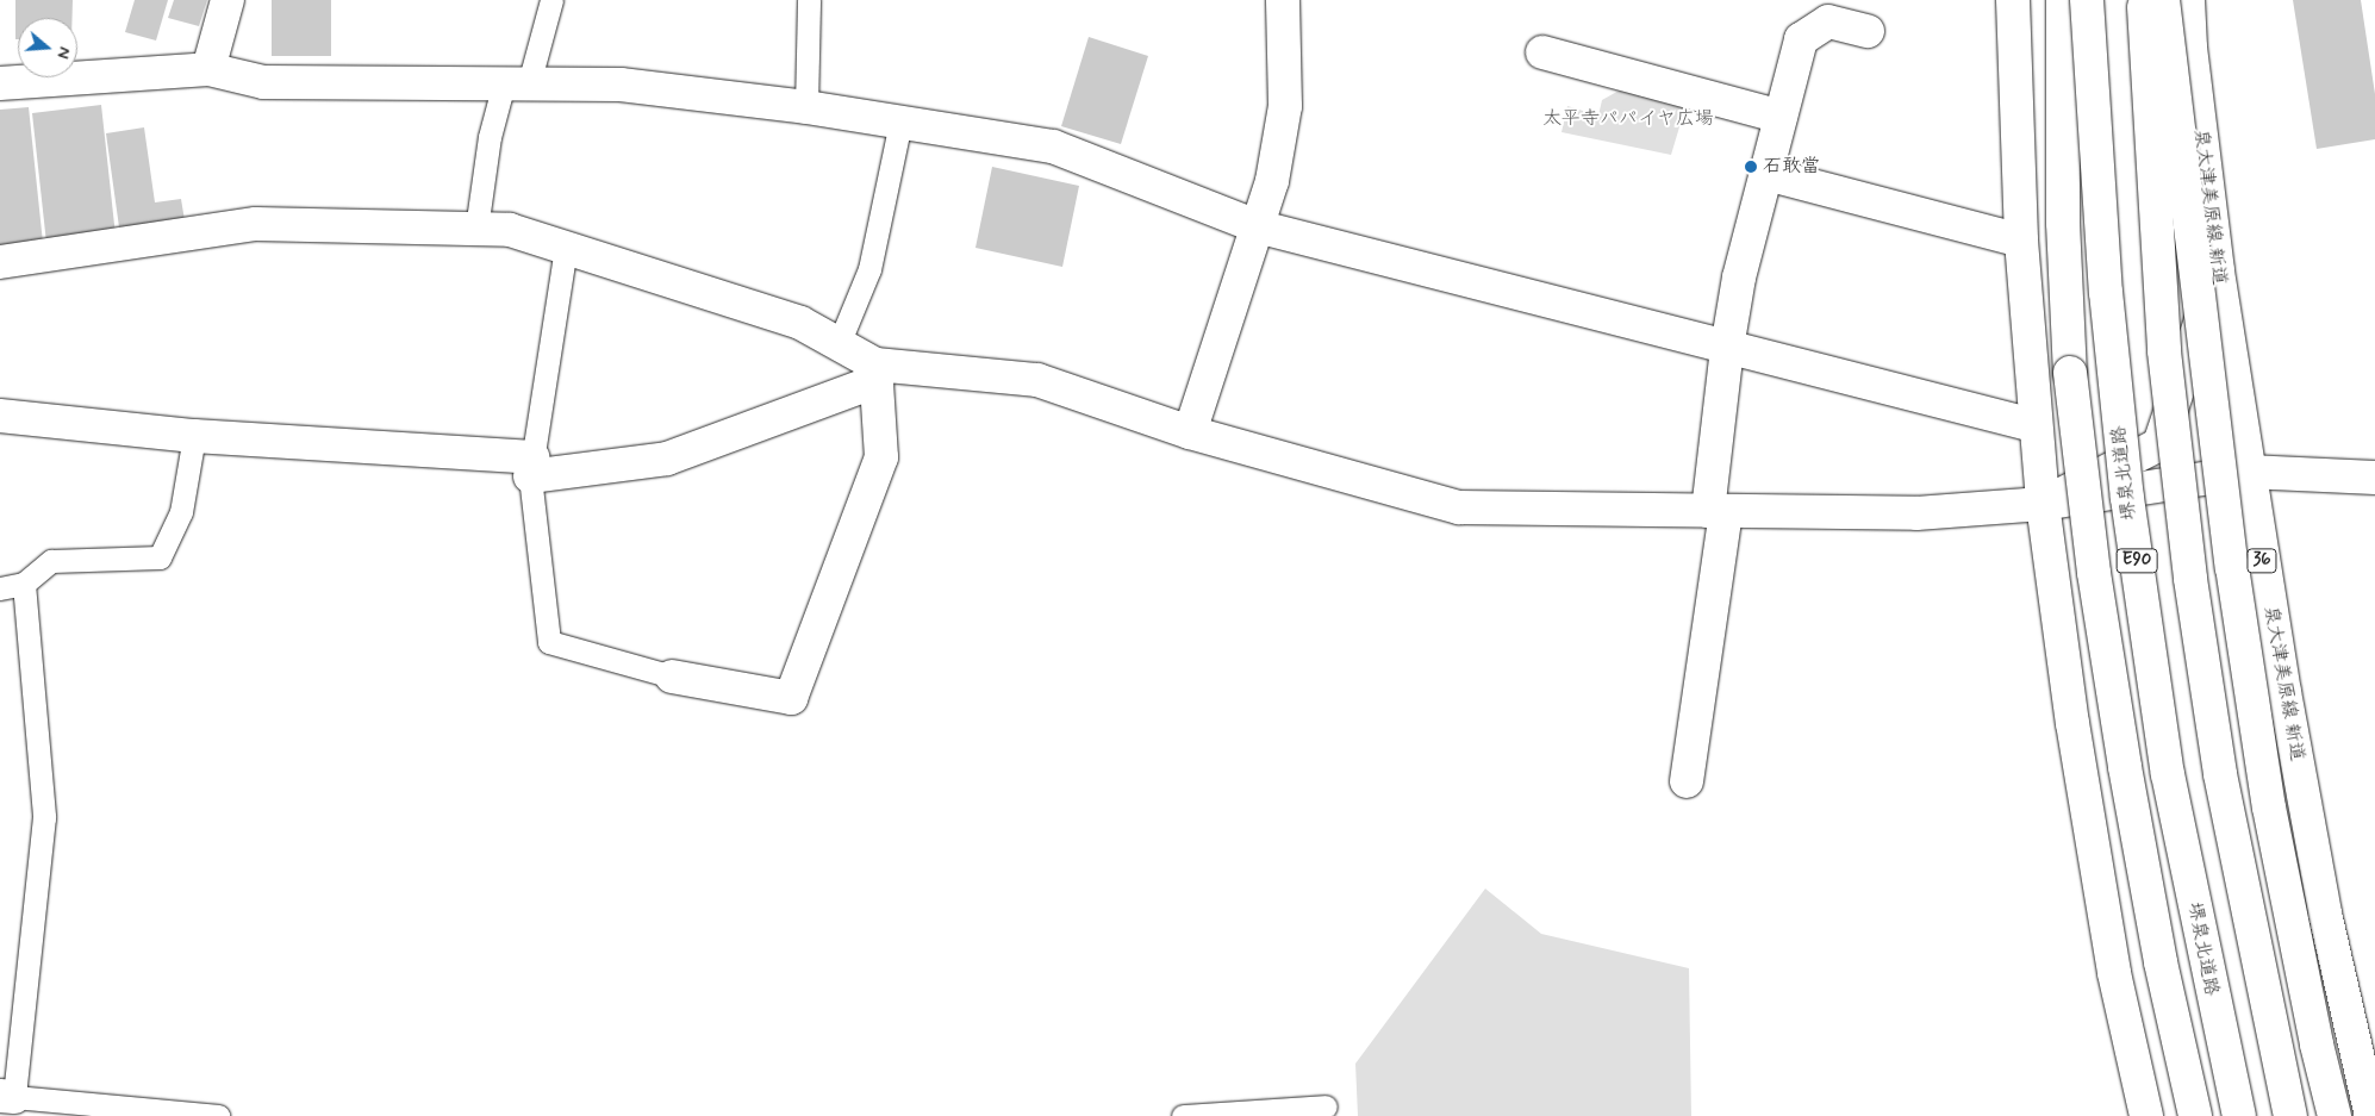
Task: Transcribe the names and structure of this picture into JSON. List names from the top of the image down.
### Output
{
  "streets": {
    "main road": [
      "泉大津美原線 新道",
      "堺泉北道路",
      "E90",
      "36"
    ]
  },
  "parks": ["太平寺パパイヤ広場"],
  "places": ["石敢當"],
  "north": "right"
}
